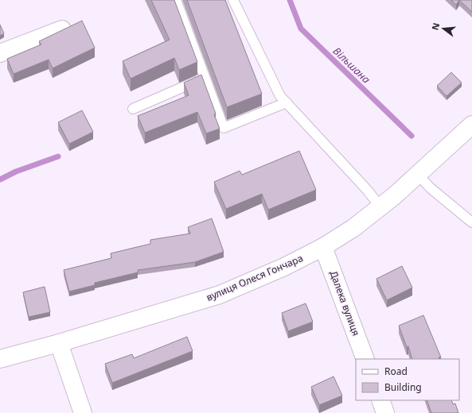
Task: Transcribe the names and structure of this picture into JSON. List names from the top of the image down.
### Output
{
  "streets": {
    "main road": ["вулиця Олеся Гончара", "Далека вулиця"]
  },
  "crossings": [
    ["вулиця Олеся Гончара", "Далека вулиця"]
  ],
  "water": ["Вільшана"],
  "legend": ["Road", "Building"],
  "north": "left"
}
